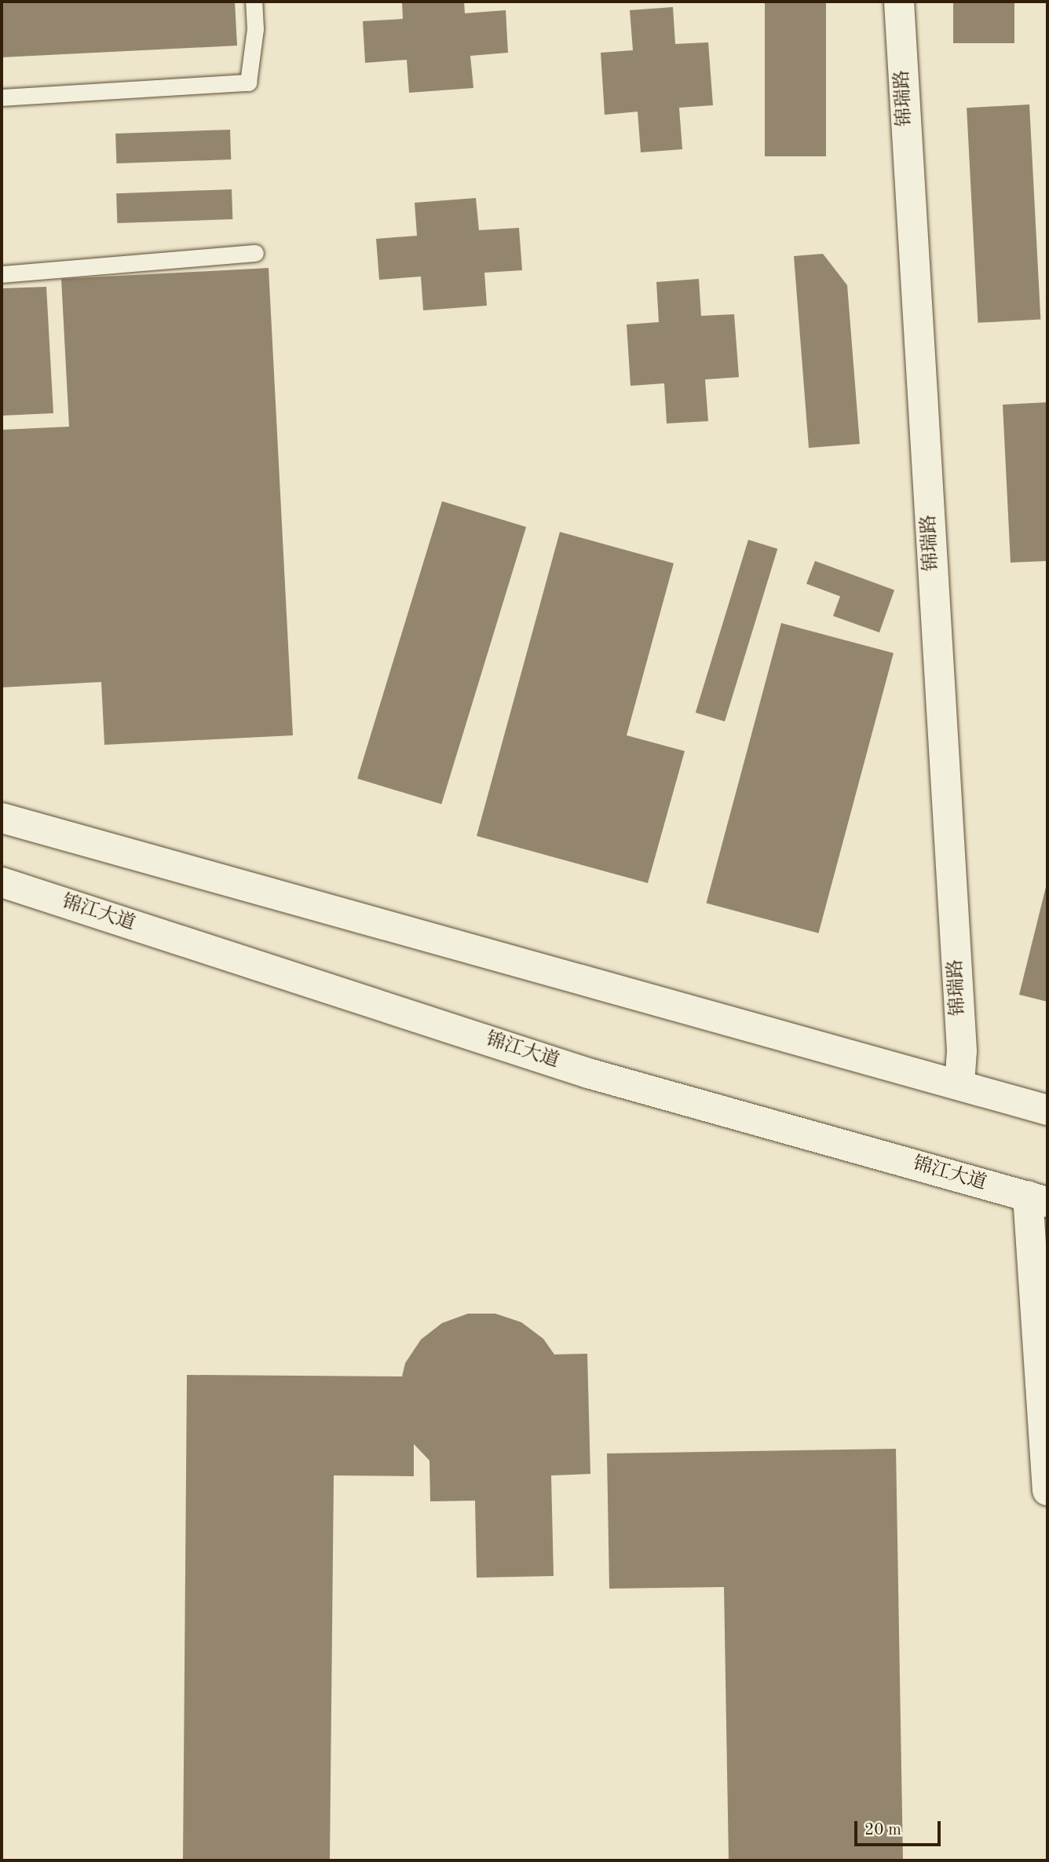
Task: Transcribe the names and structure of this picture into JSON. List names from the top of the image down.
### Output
{
  "streets": {
    "main road": ["锦瑞路", "锦江大道"]
  },
  "scale_bar": "20 m"
}
